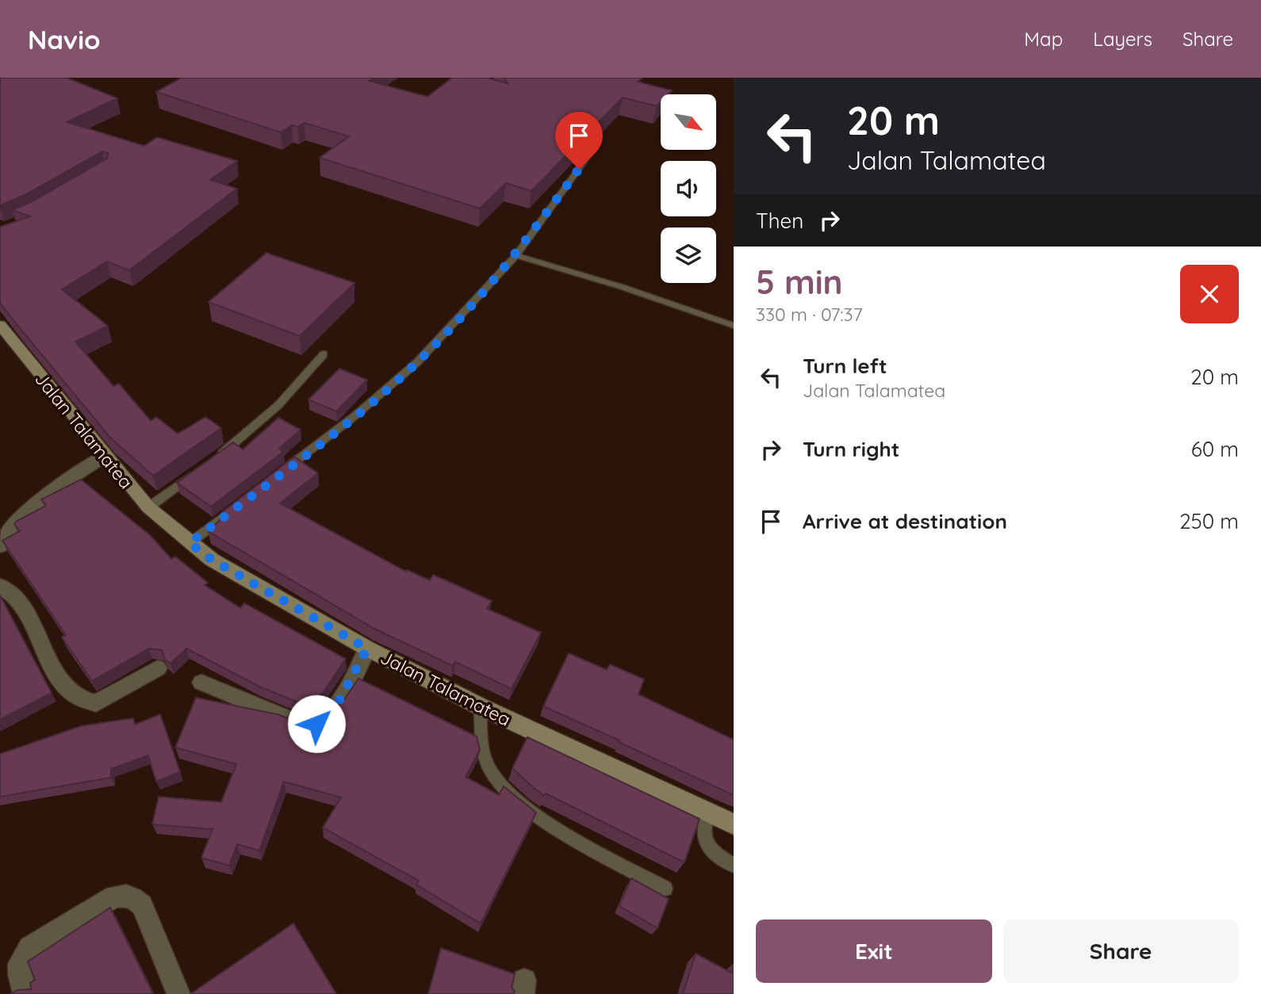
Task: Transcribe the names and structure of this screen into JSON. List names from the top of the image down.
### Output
{
  "streets": {
    "street": ["Jalan Talamatea"]
  },
  "north": "bottom right",
  "page": {
    "header": "Navio",
    "nav": ["Map", "Layers", "Share"],
    "turn": ["20 m", "Jalan Talamatea"],
    "then": "Then",
    "heading": ["5 min", "330 m · 07:37"],
    "list": [
      {
        "name": "Turn left",
        "note": "Jalan Talamatea",
        "value": "20 m"
      },
      {
        "name": "Turn right",
        "value": "60 m"
      },
      {
        "name": "Arrive at destination",
        "value": "250 m"
      }
    ],
    "buttons": ["Exit", "Share"]
  }
}
